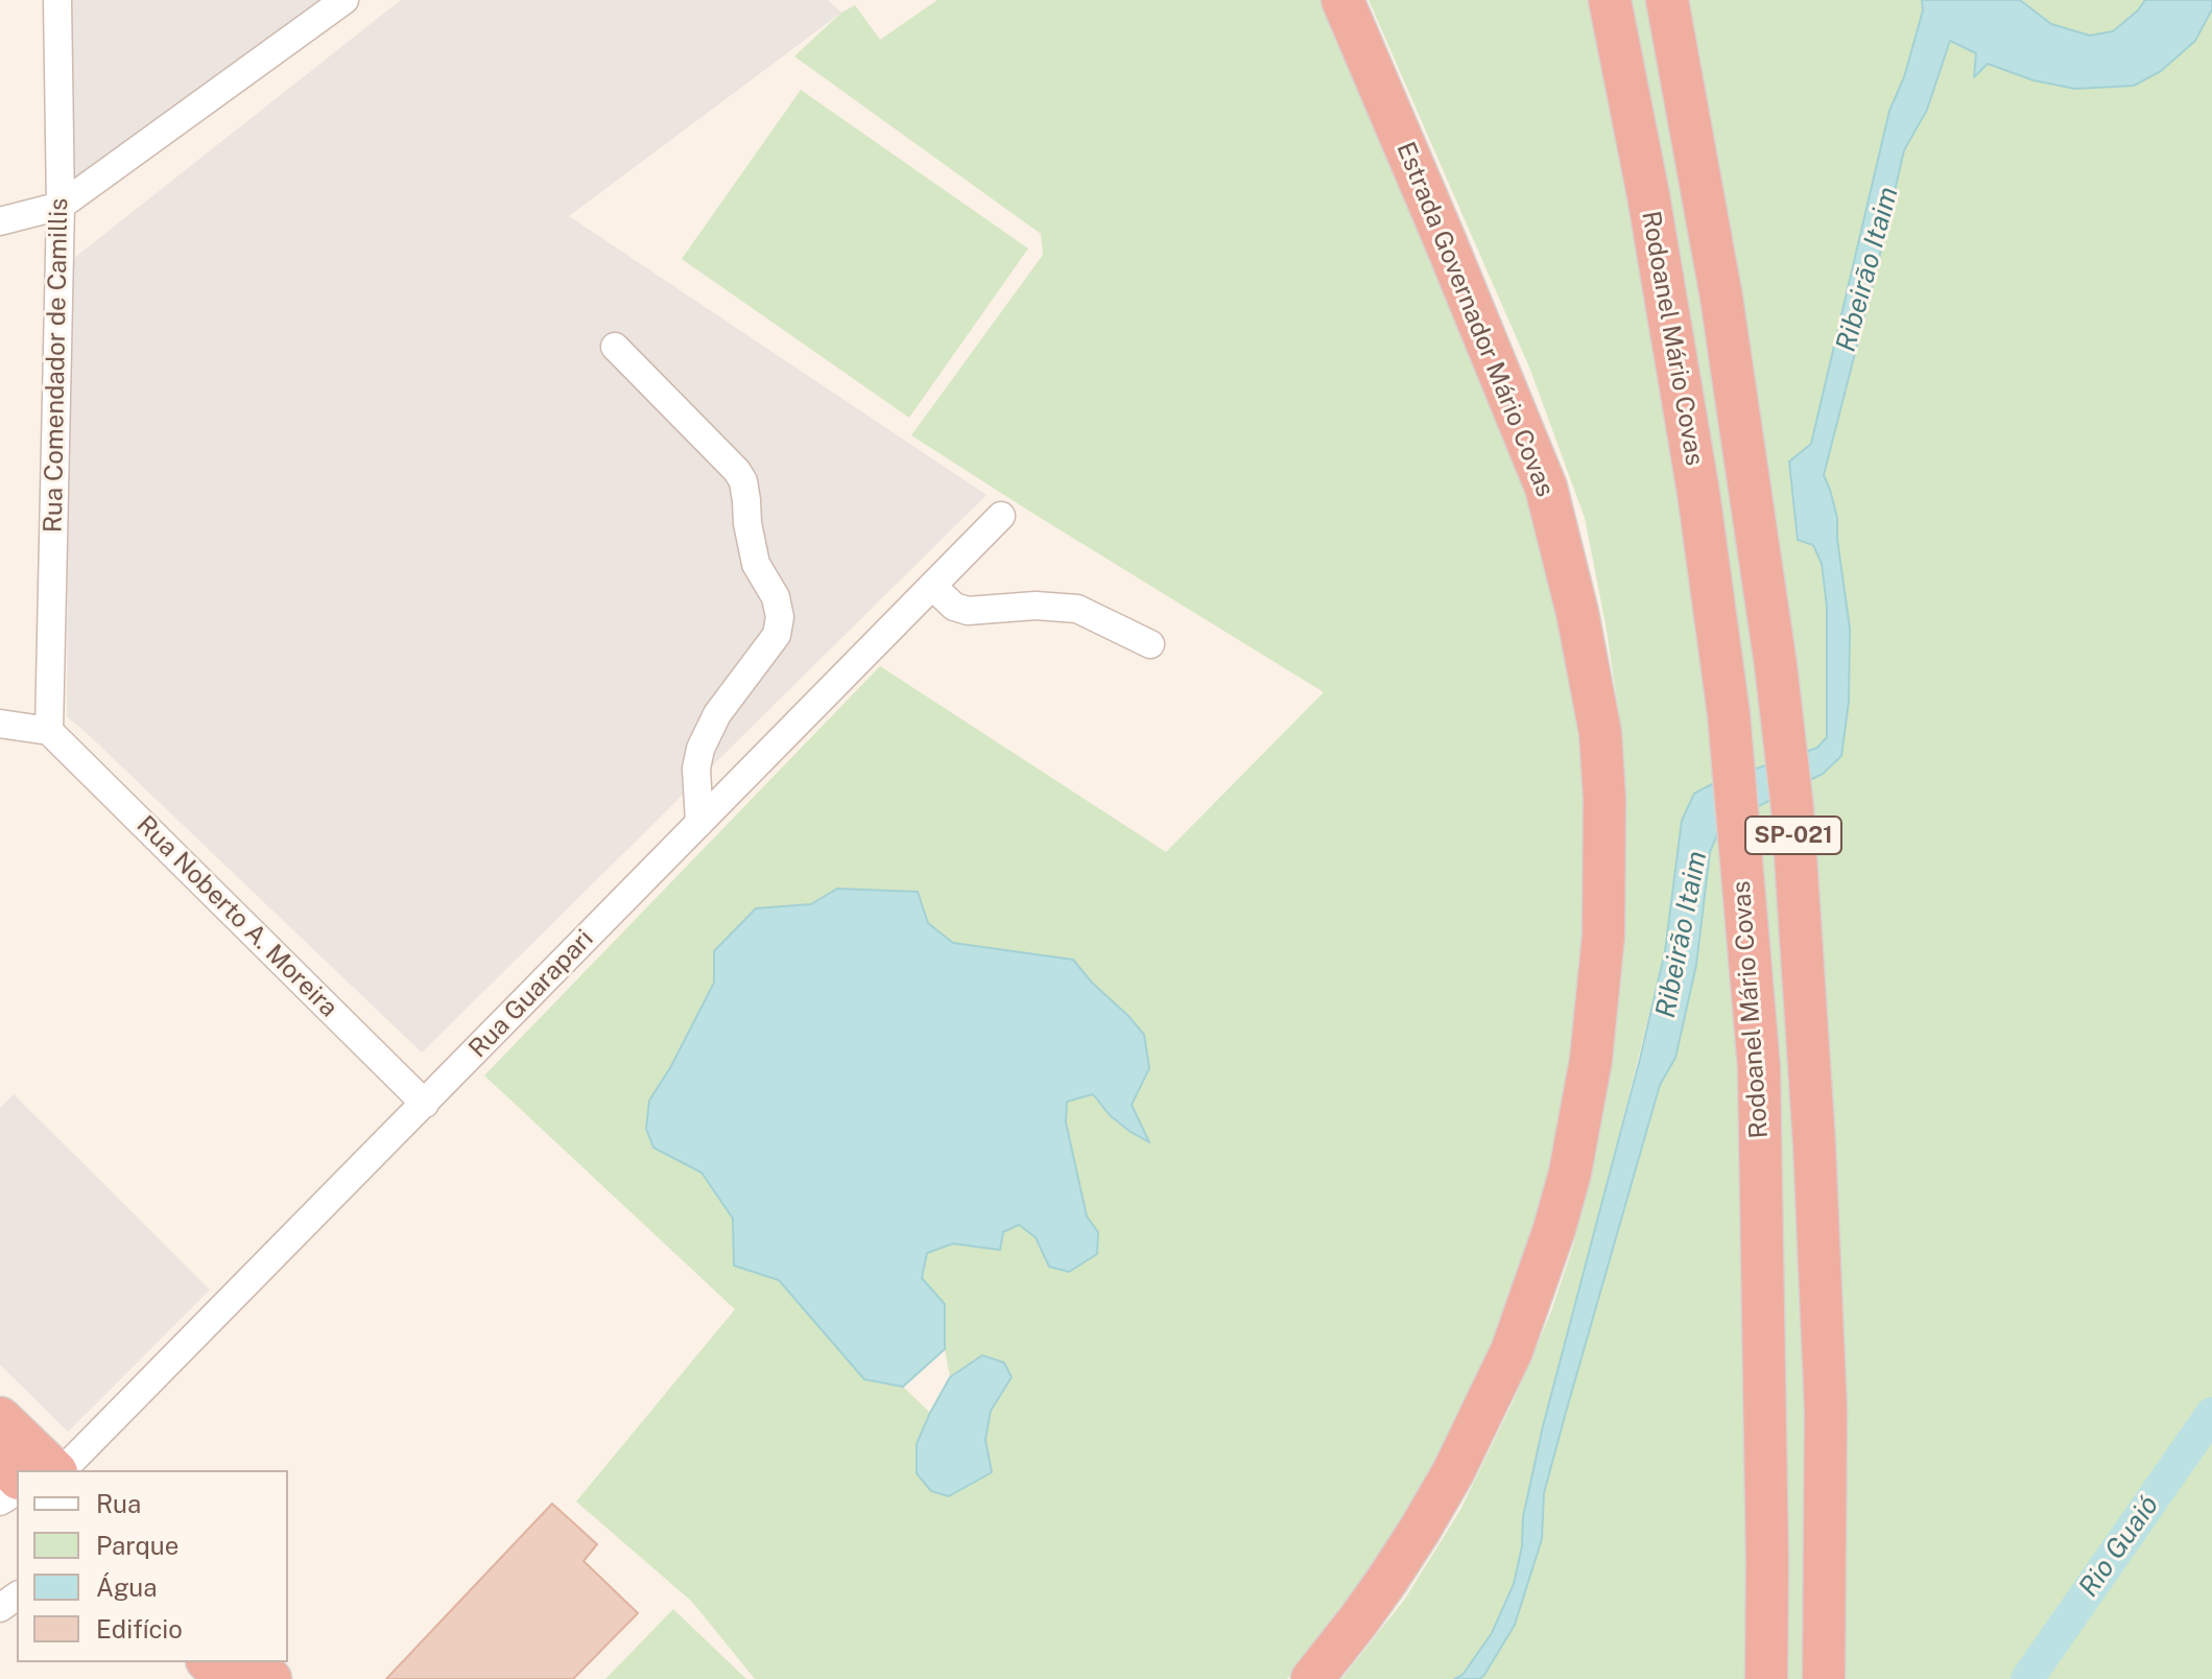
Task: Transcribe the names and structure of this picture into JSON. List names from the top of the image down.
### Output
{
  "streets": {
    "highway": ["Estrada Governador Mário Covas", "Rodoanel Mário Covas", "SP-021"],
    "street": ["Rua Comendador de Camillis", "Rua Noberto A. Moreira", "Rua Guarapari"]
  },
  "crossings": [
    ["Rua Comendador de Camillis", "Rua Noberto A. Moreira"],
    ["Rua Noberto A. Moreira", "Rua Guarapari"]
  ],
  "water": ["Ribeirão Itaim", "Rio Guaió"],
  "legend": [
    "Rua",
    "Parque",
    "Água",
    "Edifício"
  ]
}
